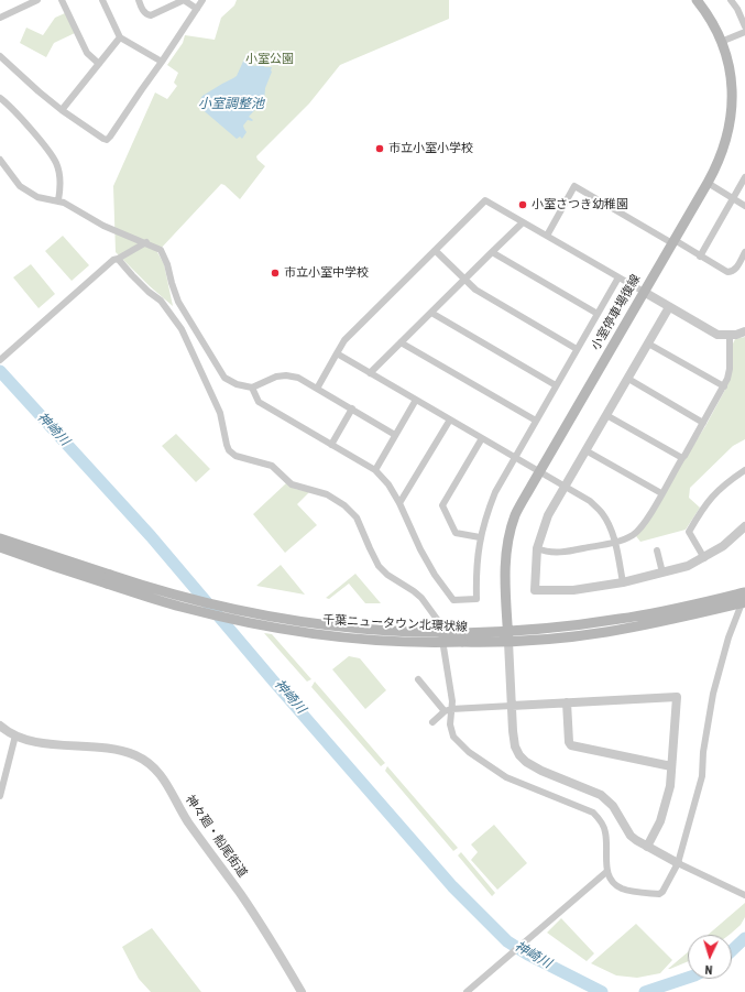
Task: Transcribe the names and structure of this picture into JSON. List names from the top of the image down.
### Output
{
  "streets": {
    "main road": ["小室停車場復線", "千葉ニュータウン北環状線"],
    "street": ["神々廻・船尾街道"]
  },
  "crossings": [
    ["小室停車場復線", "千葉ニュータウン北環状線"]
  ],
  "water": ["小室調整池", "神崎川"],
  "parks": ["小室公園"],
  "places": ["市立小室小学校", "小室さつき幼稚園", "市立小室中学校"],
  "north": "bottom"
}
